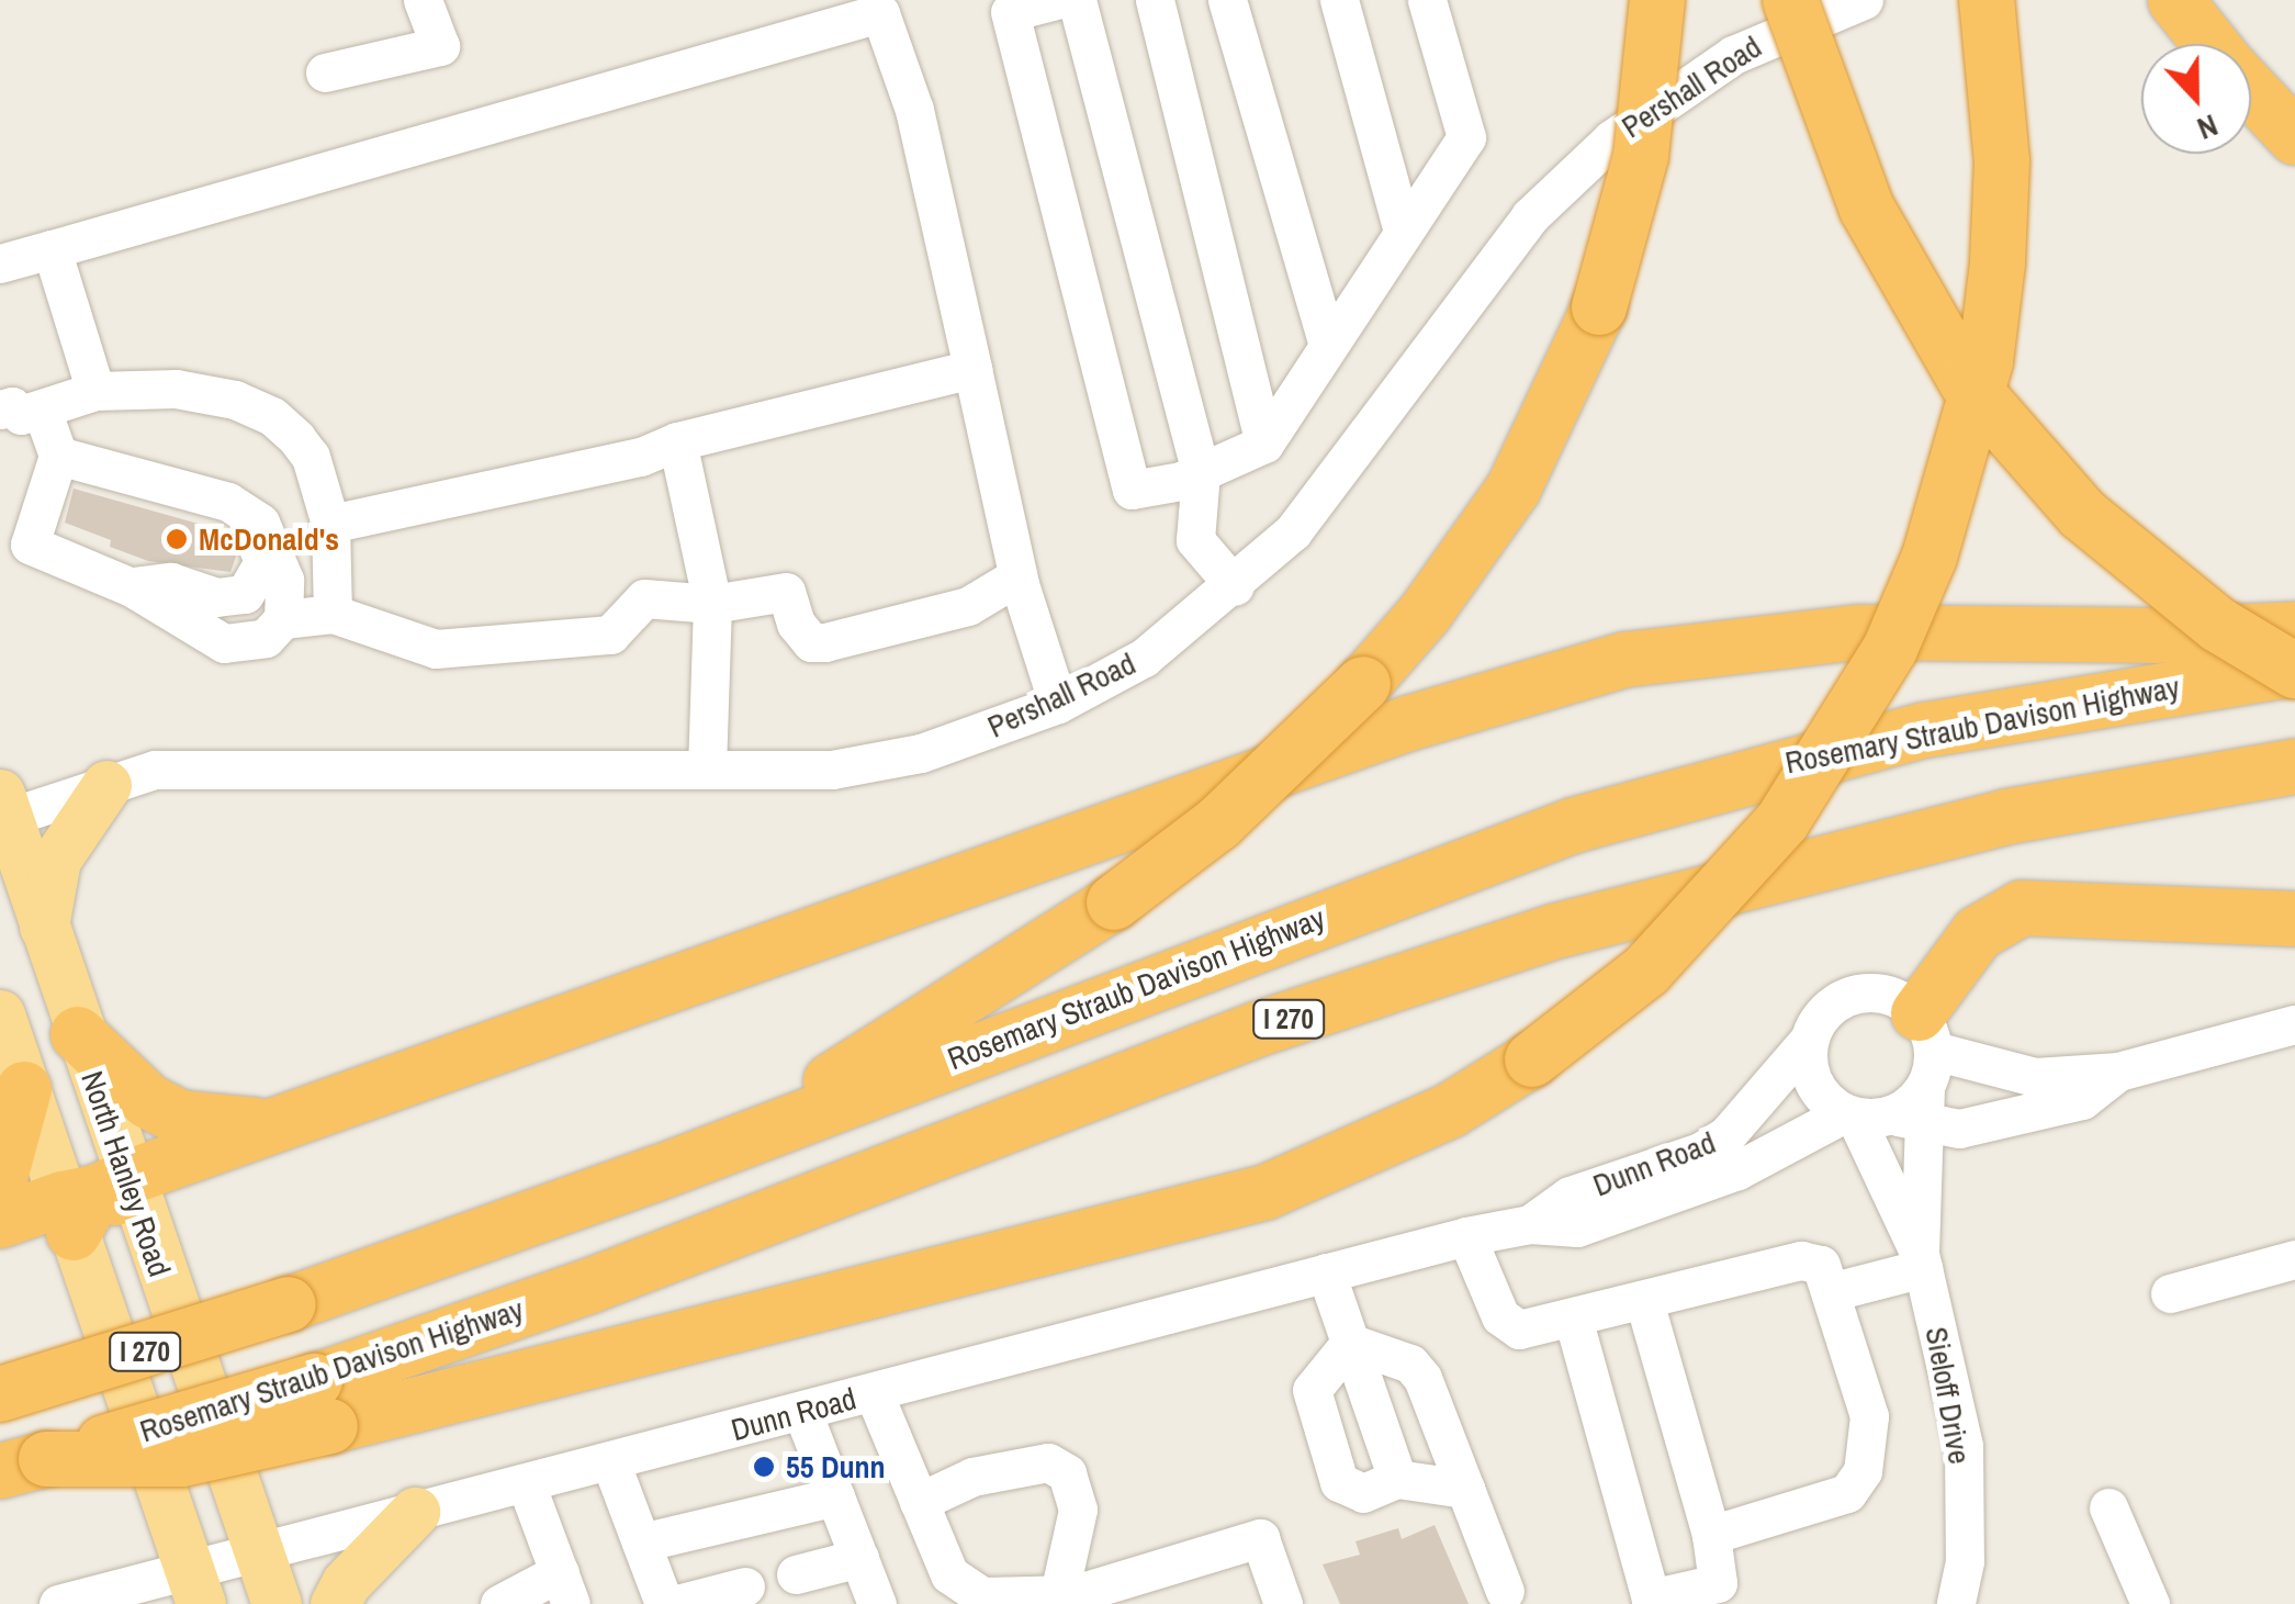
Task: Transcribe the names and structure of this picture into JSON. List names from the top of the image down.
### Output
{
  "streets": {
    "highway": ["Rosemary Straub Davison Highway", "I 270"],
    "main road": ["North Hanley Road"],
    "street": ["Pershall Road", "Dunn Road", "Sieloff Drive"]
  },
  "crossings": [
    ["Pershall Road", "North Hanley Road"],
    ["Dunn Road", "North Hanley Road"],
    ["Dunn Road", "Sieloff Drive"]
  ],
  "places": ["McDonald's", "55 Dunn"],
  "north": "bottom"
}
